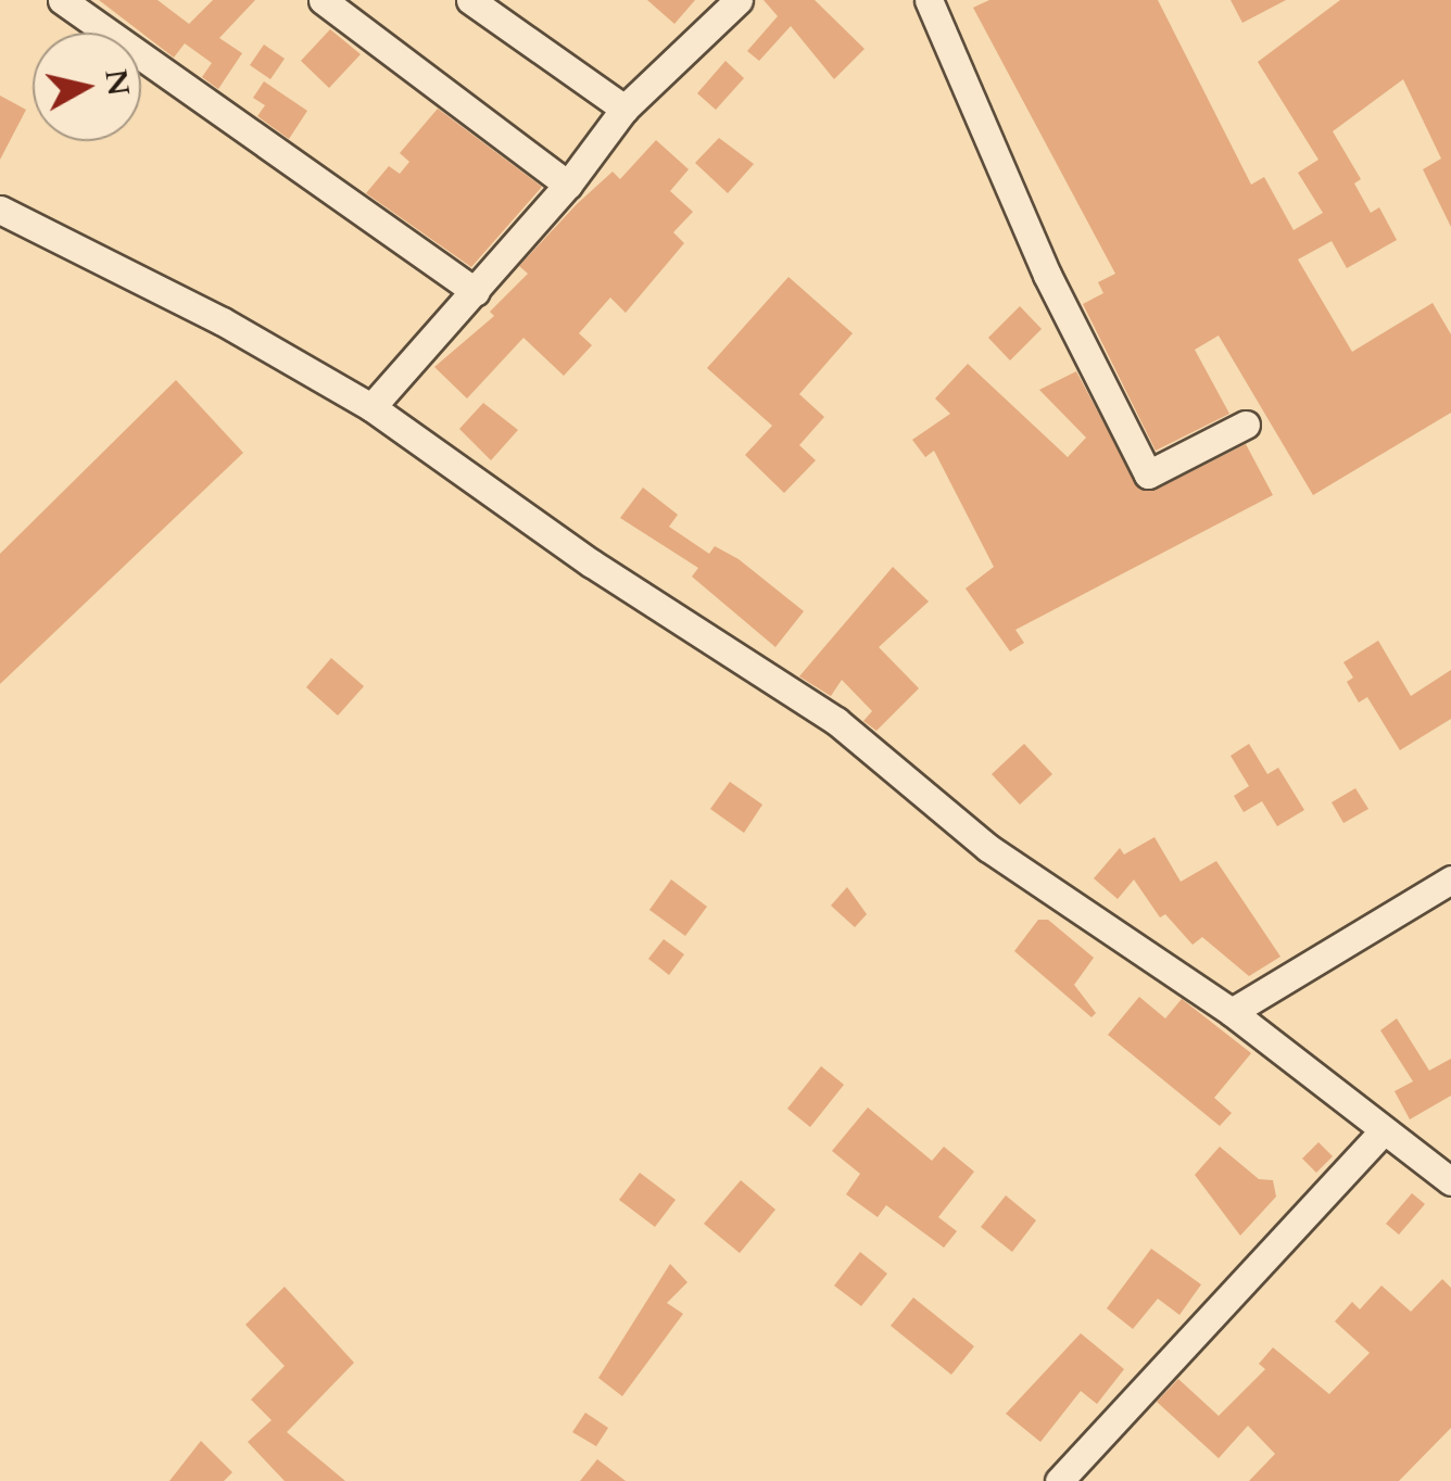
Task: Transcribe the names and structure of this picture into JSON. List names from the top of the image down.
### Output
{
  "north": "right"
}
